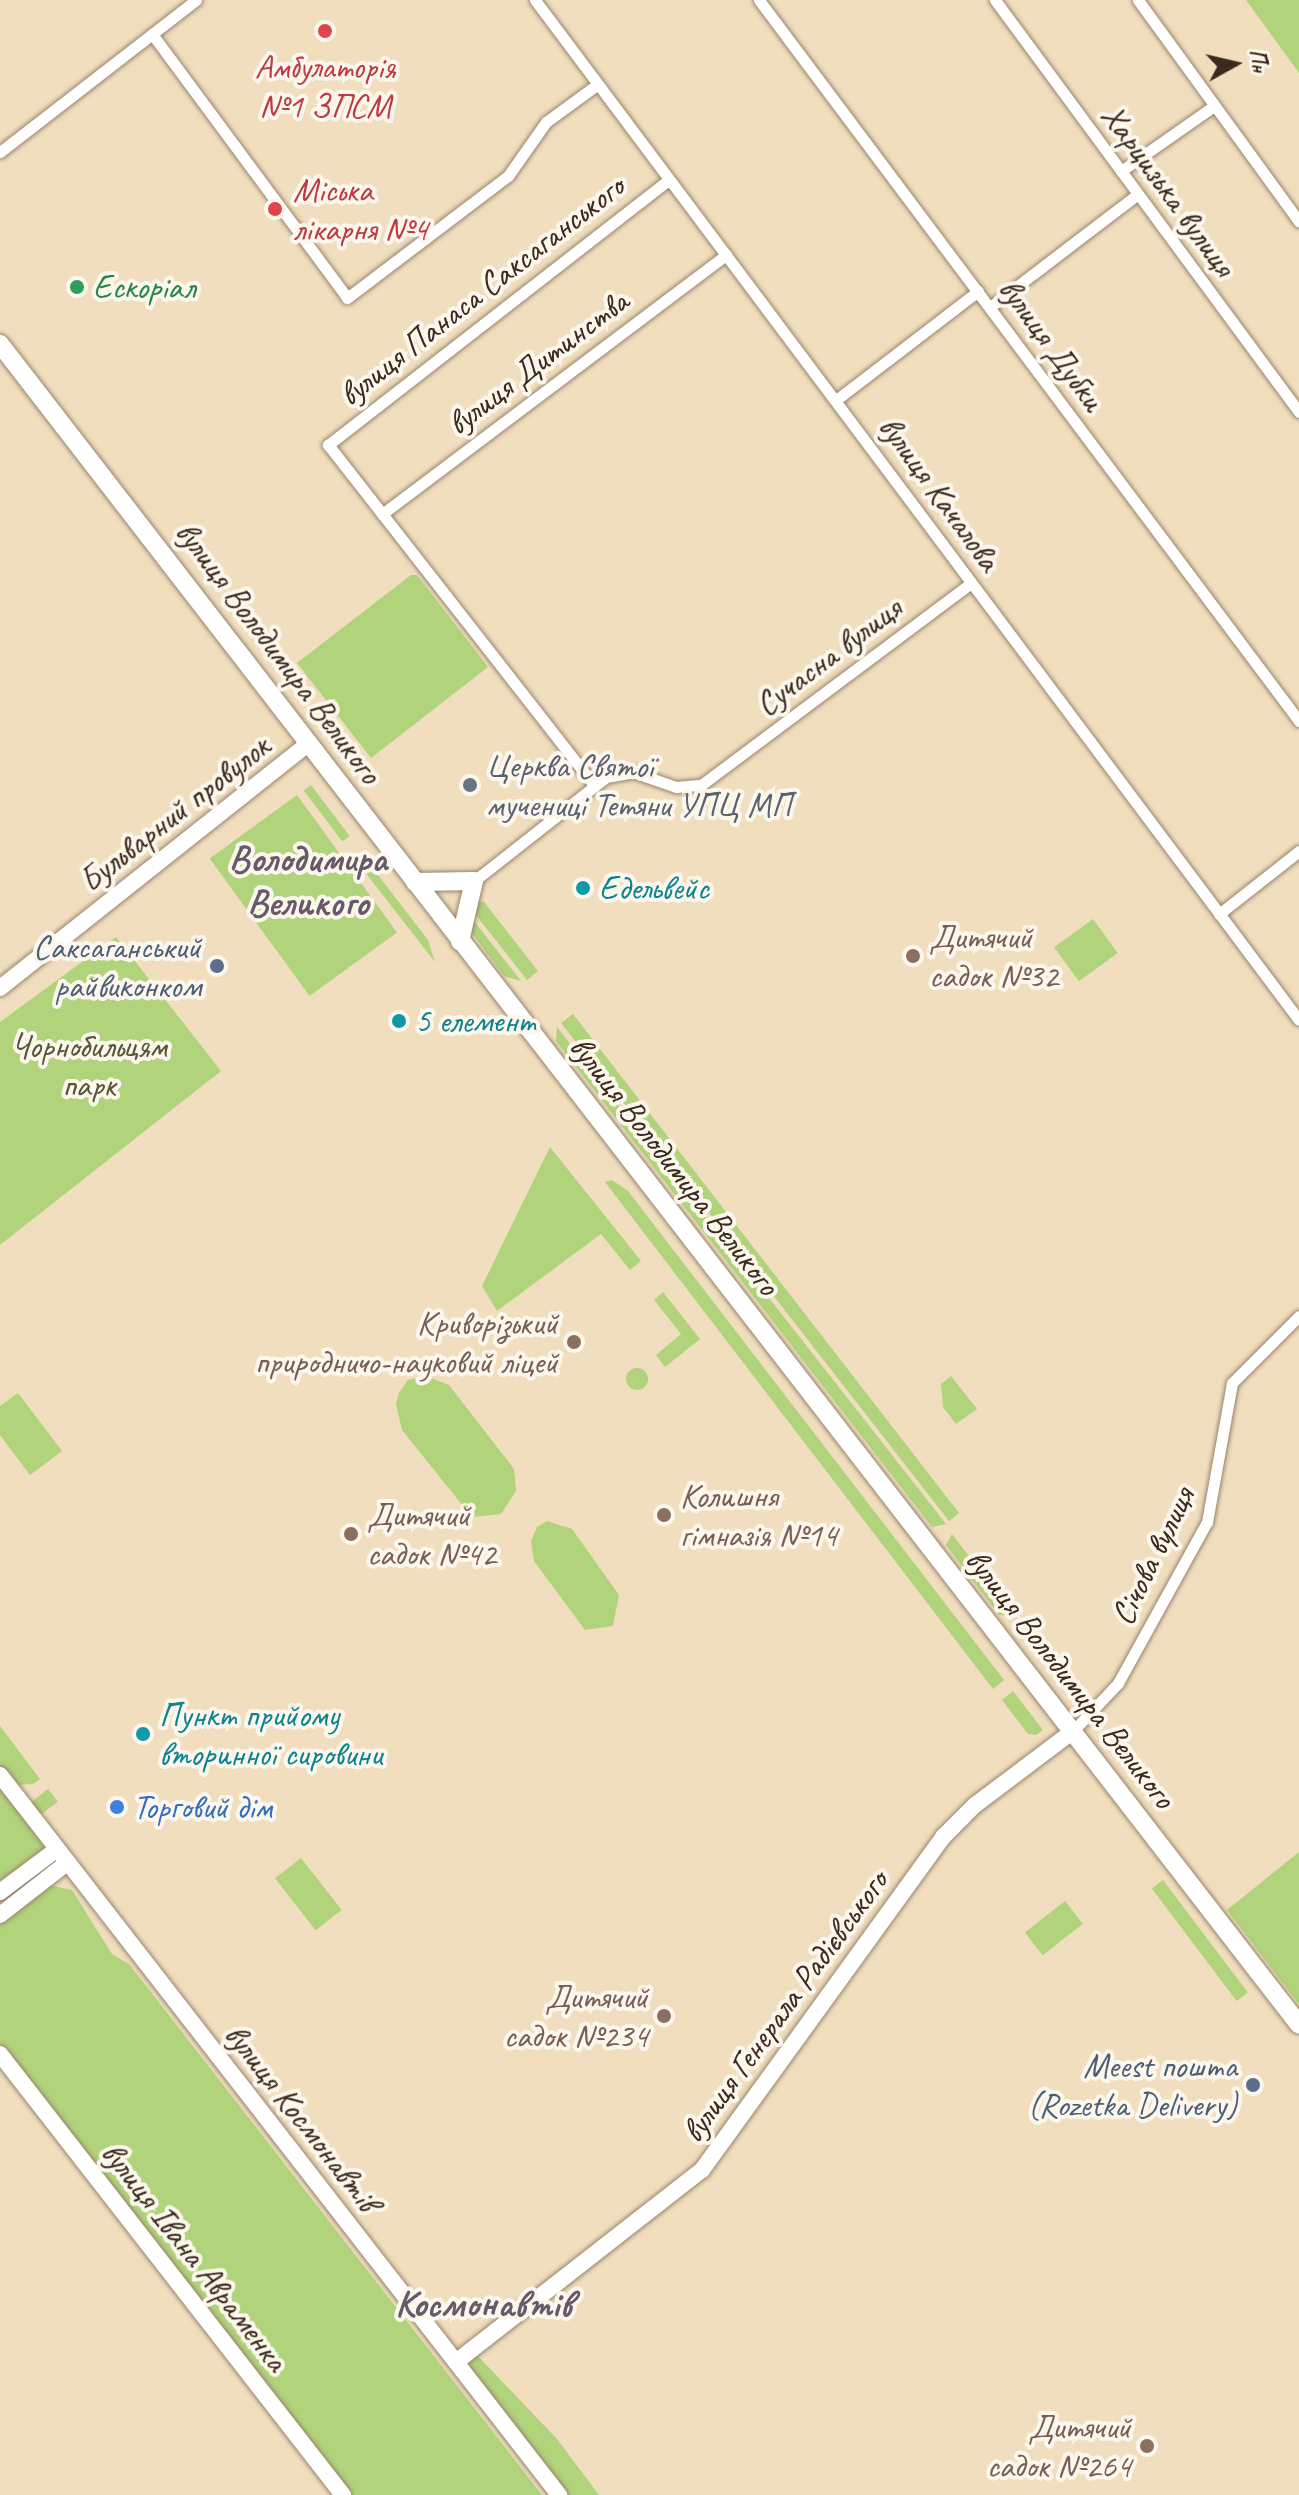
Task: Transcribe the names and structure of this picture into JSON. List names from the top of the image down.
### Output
{
  "streets": {
    "main road": ["вулиця Володимира Великого"],
    "street": [
      "Харцизька вулиця",
      "вулиця Панаса Саксаганського",
      "вулиця Дубки",
      "вулиця Дитинства",
      "вулиця Качалова",
      "Сучасна вулиця",
      "Бульварний провулок",
      "Січова вулиця",
      "вулиця Генерала Радієвського",
      "вулиця Космонавтів",
      "вулиця Івана Авраменка"
    ]
  },
  "crossings": [
    ["вулиця Панаса Саксаганського", "вулиця Дитинства"],
    ["вулиця Панаса Саксаганського", "вулиця Качалова"],
    ["вулиця Дитинства", "вулиця Качалова"],
    ["вулиця Качалова", "Сучасна вулиця"],
    ["вулиця Володимира Великого", "Бульварний провулок"],
    ["вулиця Володимира Великого", "Січова вулиця"],
    ["вулиця Володимира Великого", "вулиця Генерала Радієвського"],
    ["Січова вулиця", "вулиця Генерала Радієвського"],
    ["вулиця Генерала Радієвського", "вулиця Космонавтів"]
  ],
  "districts": ["Володимира Великого", "Космонавтів"],
  "parks": ["Чорнобильцям парк"],
  "places": [
    "Амбулаторія №1 ЗПСМ",
    "Міська лікарня №4",
    "Ескоріал",
    "Церква Святої мучениці Тетяни УПЦ МП",
    "Едельвейс",
    "Дитячий садок №32",
    "Саксаганський райвиконком",
    "5 елемент",
    "Криворізький природничо-науковий ліцей",
    "Колишня гімназія №14",
    "Дитячий садок №42",
    "Пункт прийому вторинної сировини",
    "Торговий дім",
    "Дитячий садок №234",
    "Meest пошта (Rozetka Delivery)",
    "Дитячий садок №264"
  ],
  "north": "right"
}
